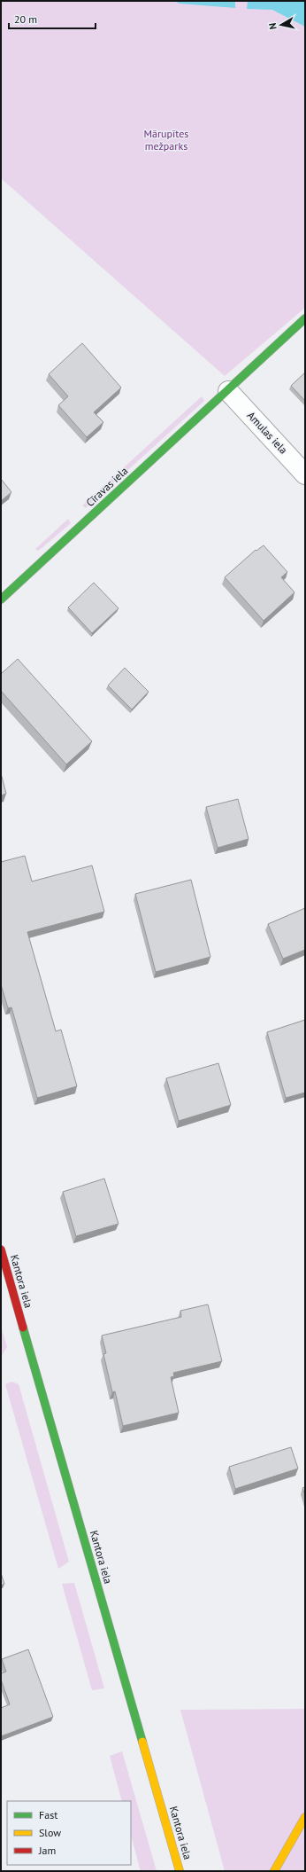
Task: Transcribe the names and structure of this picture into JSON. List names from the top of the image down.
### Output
{
  "streets": {
    "main road": ["Cīravas iela", "Kantora iela"],
    "street": ["Amulas iela"]
  },
  "crossings": [
    ["Amulas iela", "Cīravas iela"]
  ],
  "parks": ["Mārupītes mežparks"],
  "legend": ["Fast", "Slow", "Jam"],
  "scale_bar": "20 m",
  "north": "left"
}
